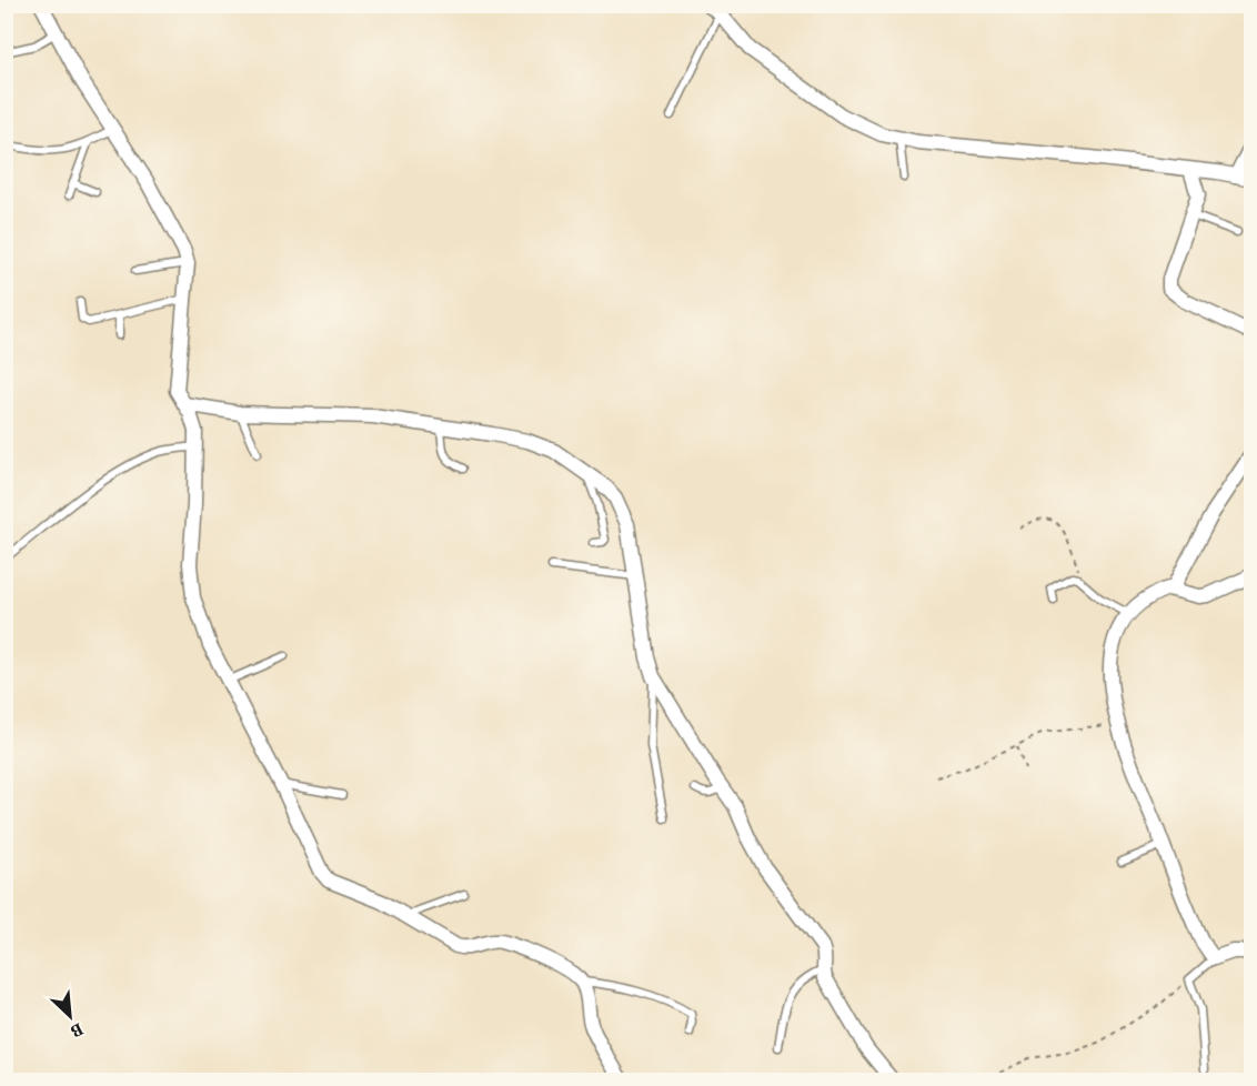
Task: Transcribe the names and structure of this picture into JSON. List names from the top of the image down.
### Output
{
  "north": "bottom right"
}
